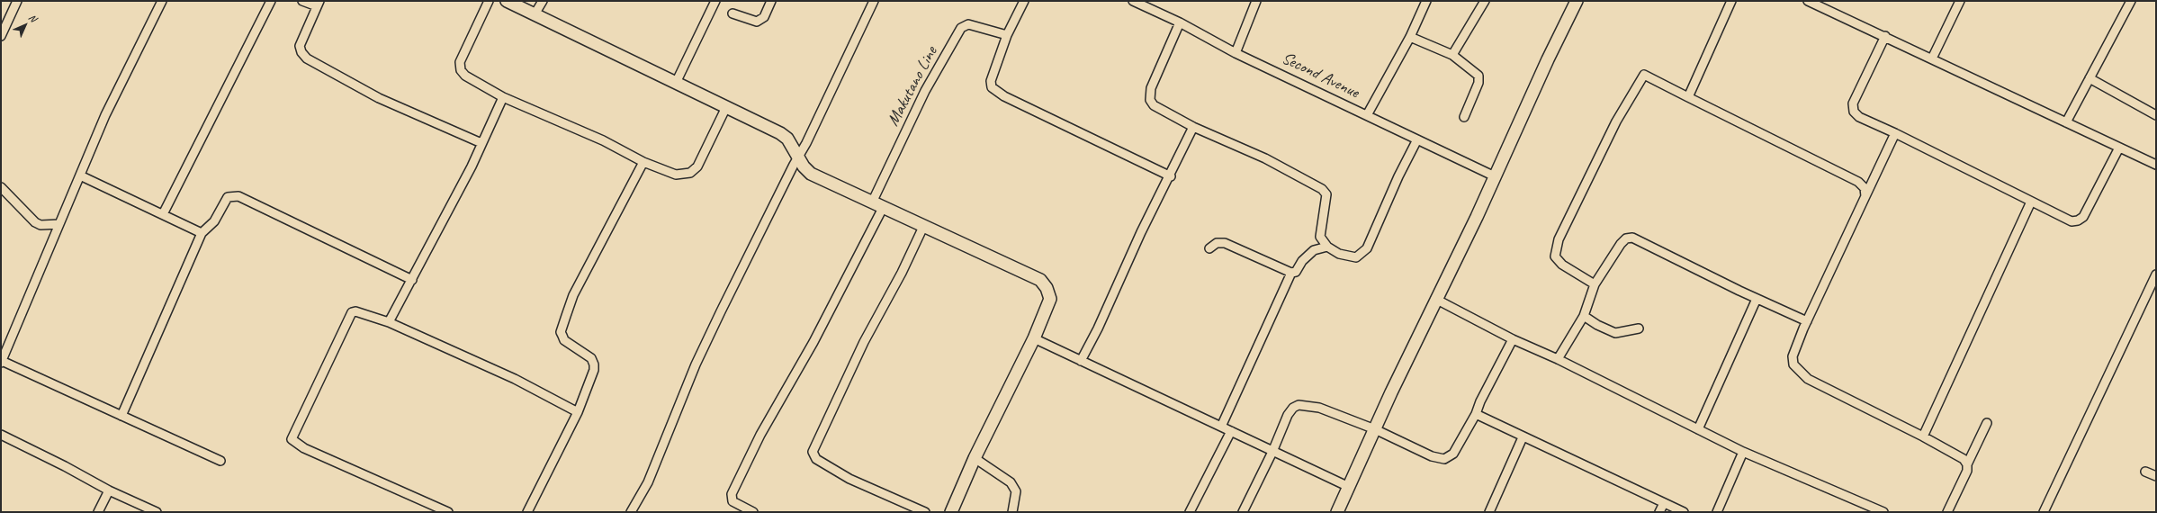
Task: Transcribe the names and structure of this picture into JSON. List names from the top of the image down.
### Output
{
  "streets": {
    "street": ["Second Avenue", "Makutano Line"]
  },
  "north": "top right"
}
